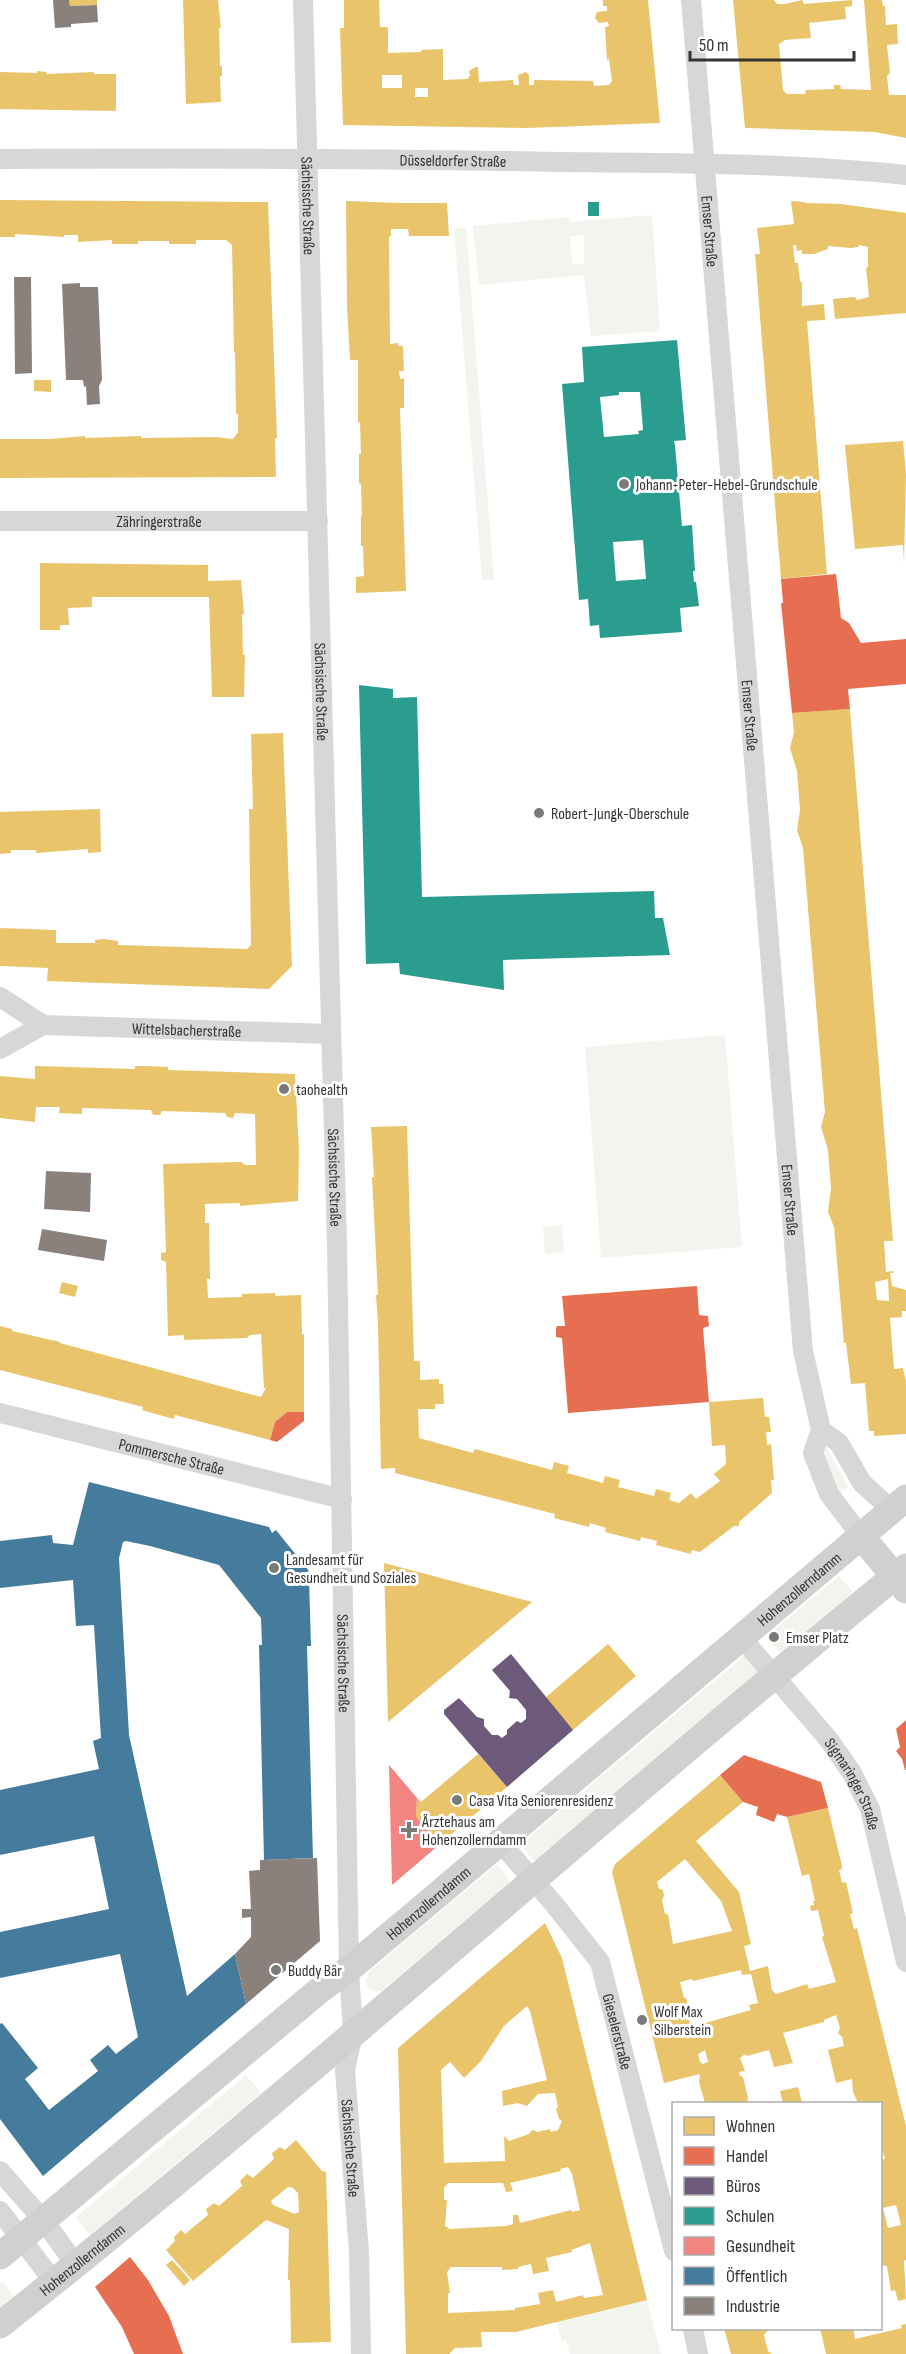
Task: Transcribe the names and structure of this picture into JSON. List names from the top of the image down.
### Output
{
  "streets": {
    "main road": ["Hohenzollerndamm"],
    "street": [
      "Düsseldorfer Straße",
      "Sächsische Straße",
      "Emser Straße",
      "Zähringerstraße",
      "Wittelsbacherstraße",
      "Pommersche Straße",
      "Sigmaringer Straße",
      "Gieselerstraße"
    ]
  },
  "crossings": [
    ["Düsseldorfer Straße", "Sächsische Straße"],
    ["Düsseldorfer Straße", "Emser Straße"],
    ["Sächsische Straße", "Zähringerstraße"],
    ["Sächsische Straße", "Wittelsbacherstraße"],
    ["Sächsische Straße", "Pommersche Straße"],
    ["Sächsische Straße", "Hohenzollerndamm"],
    ["Emser Straße", "Hohenzollerndamm"],
    ["Hohenzollerndamm", "Sigmaringer Straße"],
    ["Hohenzollerndamm", "Gieselerstraße"]
  ],
  "places": {
    "other": [
      "Johann-Peter-Hebel-Grundschule",
      "Robert-Jungk-Oberschule",
      "taohealth",
      "Landesamt für Gesundheit und Soziales",
      "Emser Platz",
      "Casa Vita Seniorenresidenz",
      "Buddy Bär",
      "Wolf Max Silberstein"
    ],
    "health": ["Ärztehaus am Hohenzollerndamm"]
  },
  "legend": [
    "Wohnen",
    "Handel",
    "Büros",
    "Schulen",
    "Gesundheit",
    "Öffentlich",
    "Industrie"
  ],
  "scale_bar": "50 m"
}
